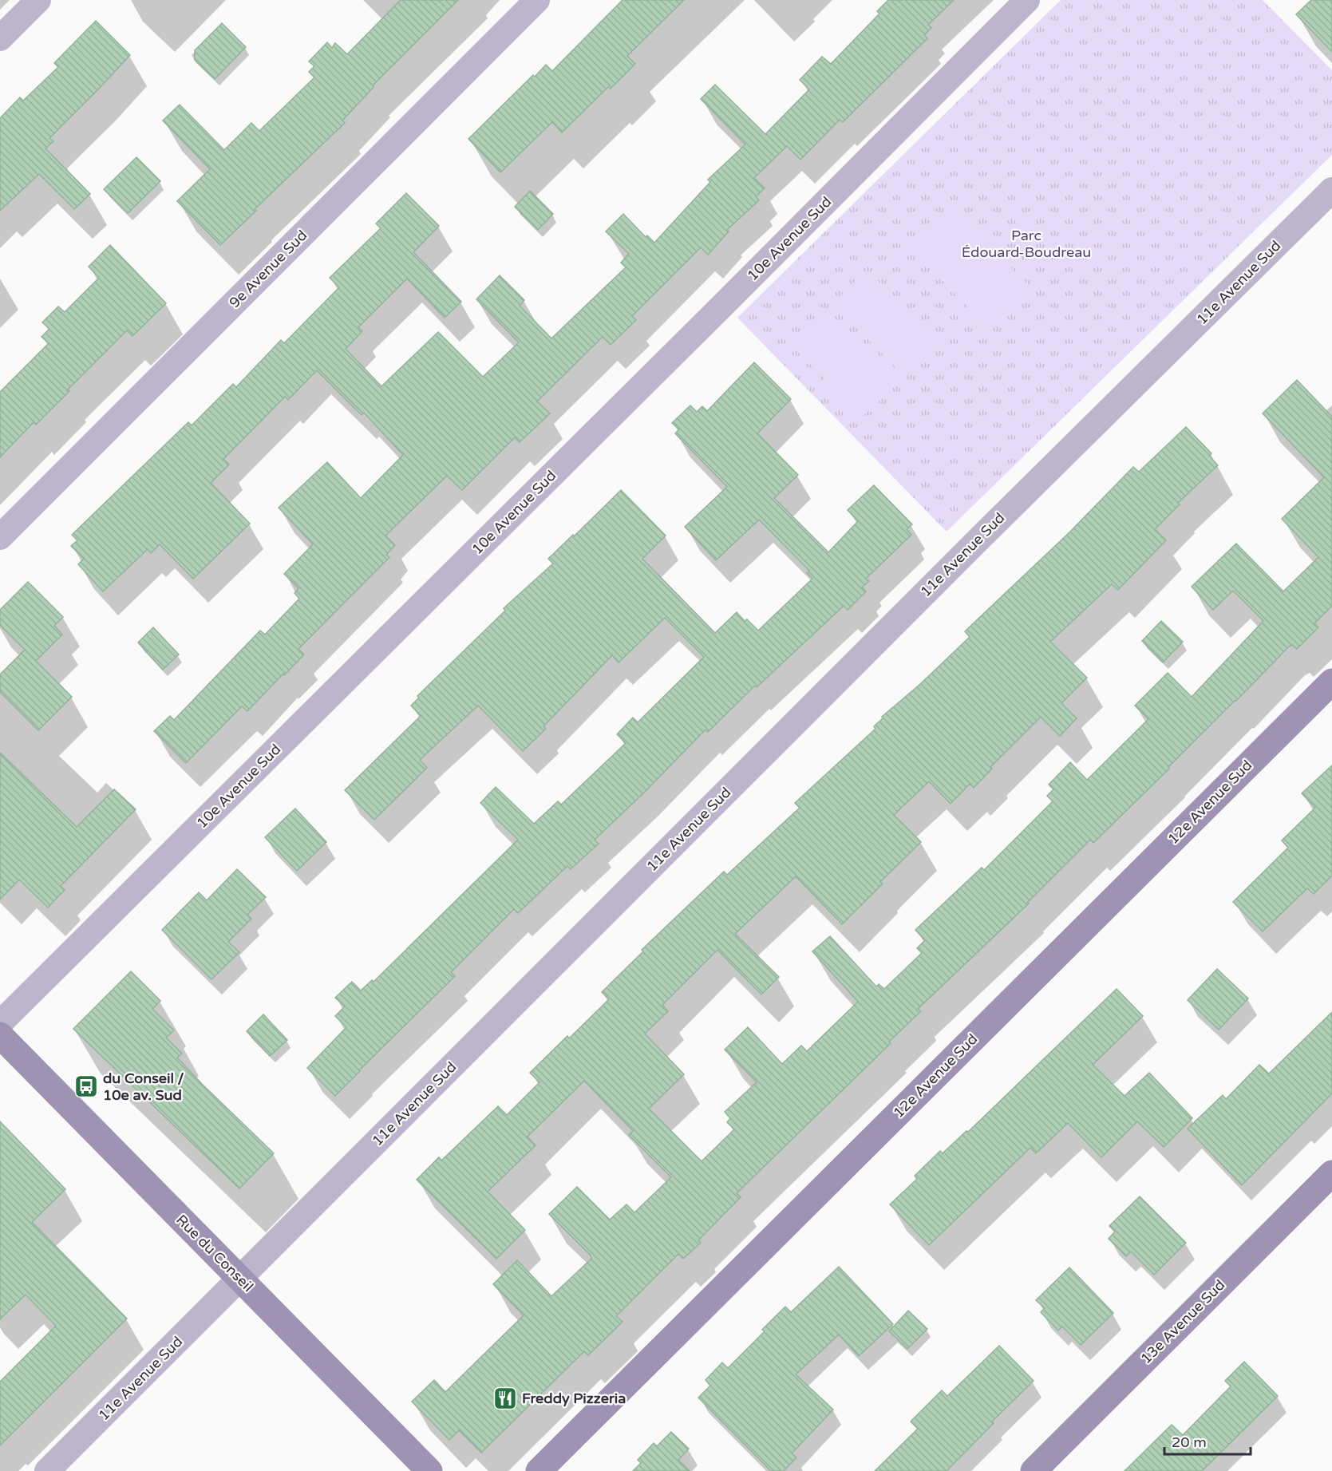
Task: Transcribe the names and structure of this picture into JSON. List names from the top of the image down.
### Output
{
  "streets": {
    "main road": ["12e Avenue Sud", "Rue du Conseil", "13e Avenue Sud"],
    "street": ["10e Avenue Sud", "9e Avenue Sud", "11e Avenue Sud"]
  },
  "crossings": [
    ["11e Avenue Sud", "Rue du Conseil"]
  ],
  "parks": ["Parc Édouard-Boudreau"],
  "places": {
    "bus stop": ["du Conseil / 10e av. Sud"],
    "restaurant": ["Freddy Pizzeria"]
  },
  "scale_bar": "20 m"
}
